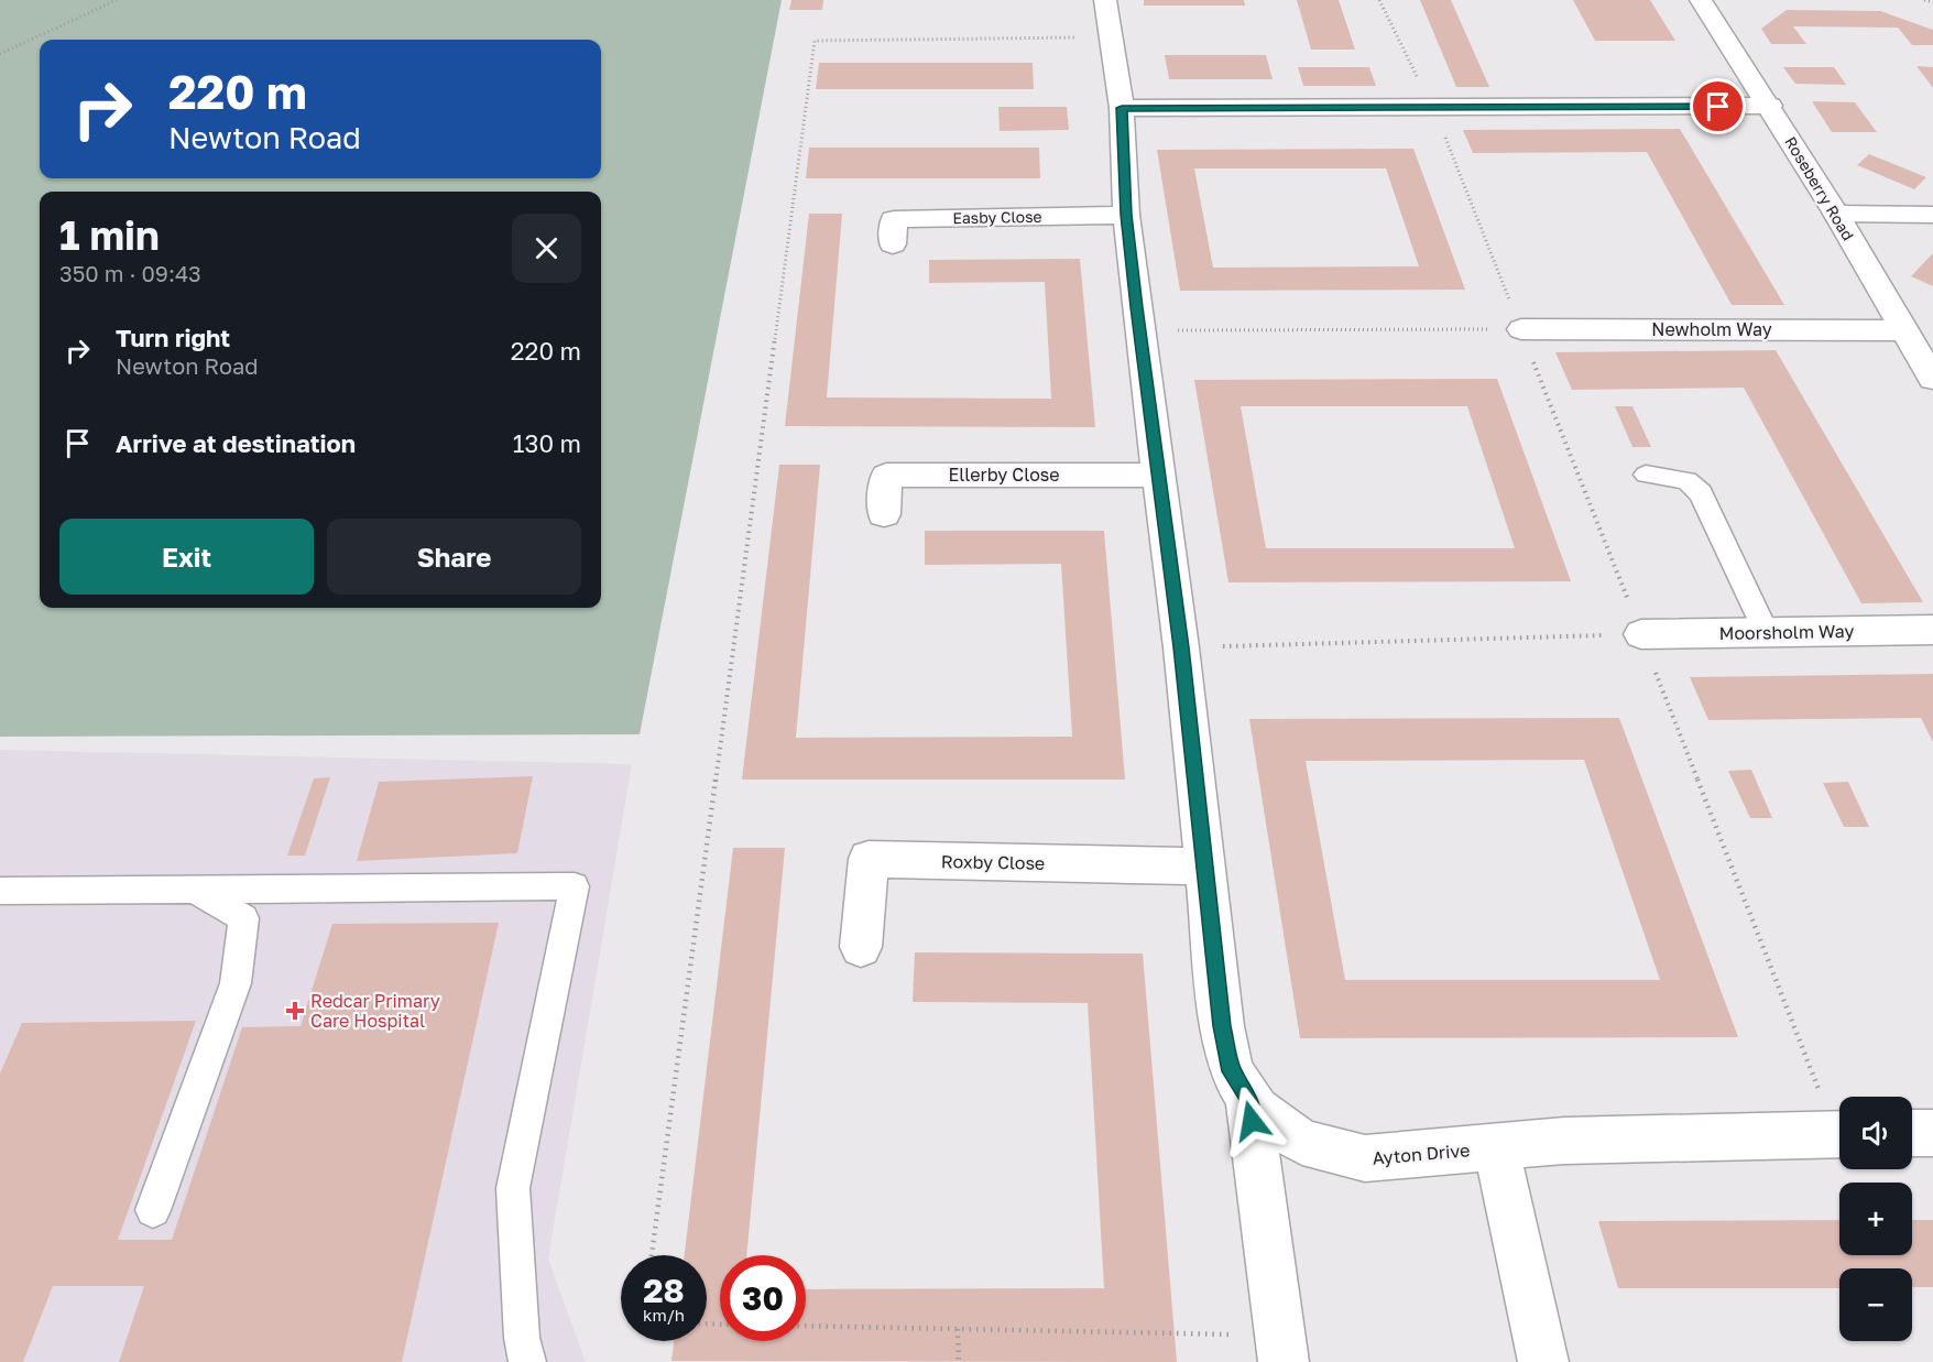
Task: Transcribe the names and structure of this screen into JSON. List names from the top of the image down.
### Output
{
  "streets": {
    "street": [
      "Roseberry Road",
      "Easby Close",
      "Newholm Way",
      "Ellerby Close",
      "Moorsholm Way",
      "Roxby Close",
      "Ayton Drive"
    ]
  },
  "crossings": [
    ["Roseberry Road", "Newholm Way"],
    ["Easby Close", "Ayton Drive"],
    ["Ellerby Close", "Ayton Drive"],
    ["Roxby Close", "Ayton Drive"]
  ],
  "places": {
    "health": ["Redcar Primary Care Hospital"]
  },
  "page": {
    "turn": ["220 m", "Newton Road"],
    "heading": ["1 min", "350 m · 09:43"],
    "list": [
      {
        "name": "Turn right",
        "note": "Newton Road",
        "value": "220 m"
      },
      {
        "name": "Arrive at destination",
        "value": "130 m"
      }
    ],
    "buttons": ["Exit", "Share"],
    "map_buttons": ["+", "−"],
    "speed": "28 km/h",
    "limit": "30"
  }
}
